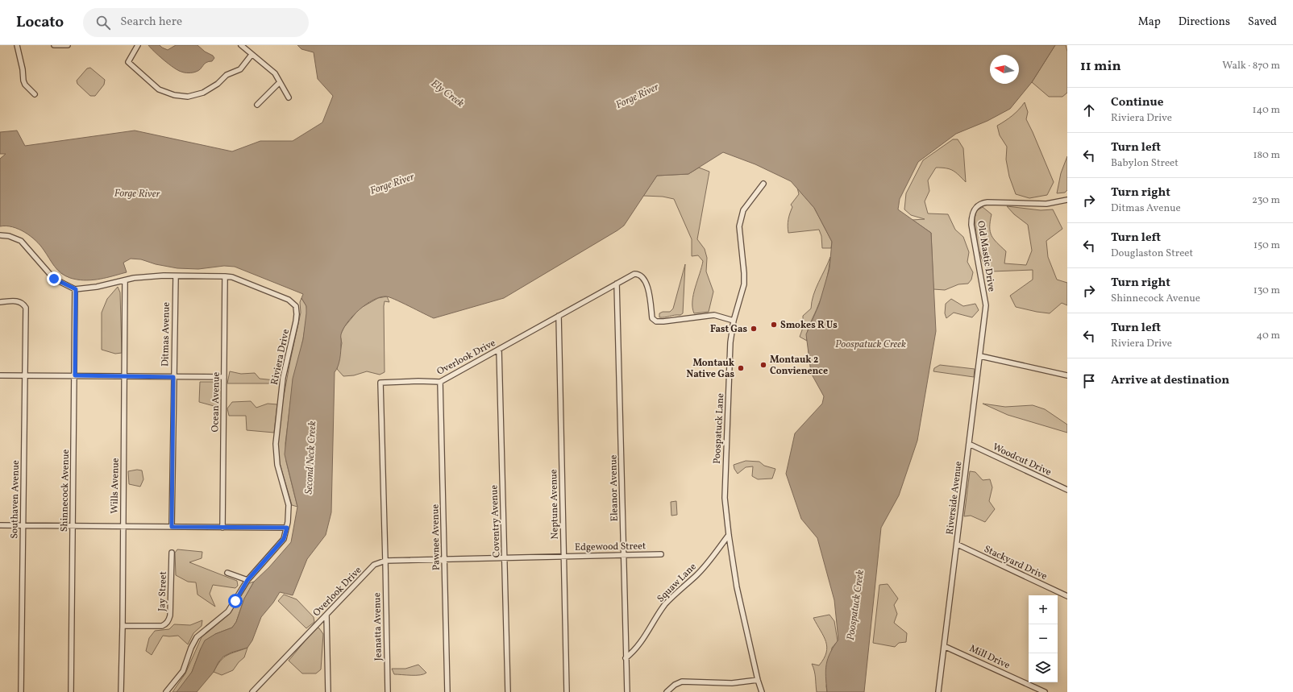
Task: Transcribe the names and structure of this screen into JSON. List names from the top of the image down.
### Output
{
  "streets": {
    "street": [
      "Old Mastic Drive",
      "Ditmas Avenue",
      "Riviera Drive",
      "Overlook Drive",
      "Ocean Avenue",
      "Poospatuck Lane",
      "Woodcut Drive",
      "Wills Avenue",
      "Eleanor Avenue",
      "Shinnecock Avenue",
      "Riverside Avenue",
      "Southaven Avenue",
      "Neptune Avenue",
      "Coventry Avenue",
      "Pawnee Avenue",
      "Edgewood Street",
      "Stackyard Drive",
      "Squaw Lane",
      "Jay Street",
      "Jeanatta Avenue",
      "Mill Drive"
    ]
  },
  "crossings": [
    ["Old Mastic Drive", "Riverside Avenue"],
    ["Ditmas Avenue", "Riviera Drive"],
    ["Riviera Drive", "Ocean Avenue"],
    ["Riviera Drive", "Wills Avenue"],
    ["Riviera Drive", "Shinnecock Avenue"],
    ["Overlook Drive", "Poospatuck Lane"],
    ["Overlook Drive", "Eleanor Avenue"],
    ["Overlook Drive", "Neptune Avenue"],
    ["Overlook Drive", "Coventry Avenue"],
    ["Overlook Drive", "Pawnee Avenue"],
    ["Overlook Drive", "Edgewood Street"],
    ["Overlook Drive", "Jeanatta Avenue"],
    ["Poospatuck Lane", "Squaw Lane"],
    ["Woodcut Drive", "Riverside Avenue"],
    ["Wills Avenue", "Jay Street"],
    ["Eleanor Avenue", "Edgewood Street"],
    ["Eleanor Avenue", "Squaw Lane"],
    ["Riverside Avenue", "Stackyard Drive"],
    ["Riverside Avenue", "Mill Drive"],
    ["Neptune Avenue", "Edgewood Street"],
    ["Coventry Avenue", "Edgewood Street"],
    ["Pawnee Avenue", "Edgewood Street"],
    ["Edgewood Street", "Jeanatta Avenue"]
  ],
  "water": [
    "Ely Creek",
    "Forge River",
    "Poospatuck Creek",
    "Second Neck Creek"
  ],
  "places": [
    "Smokes R Us",
    "Fast Gas",
    "Montauk 2 Convienence",
    "Montauk Native Gas"
  ],
  "north": "left",
  "page": {
    "header": "Locato",
    "search": "Search here",
    "nav": ["Map", "Directions", "Saved"],
    "heading": ["11 min", "Walk · 870 m"],
    "list": [
      ["Continue", "Riviera Drive", "140 m"],
      ["Turn left", "Babylon Street", "180 m"],
      ["Turn right", "Ditmas Avenue", "230 m"],
      ["Turn left", "Douglaston Street", "150 m"],
      ["Turn right", "Shinnecock Avenue", "130 m"],
      ["Turn left", "Riviera Drive", "40 m"],
      "Arrive at destination"
    ],
    "map_buttons": ["+", "−"]
  }
}
